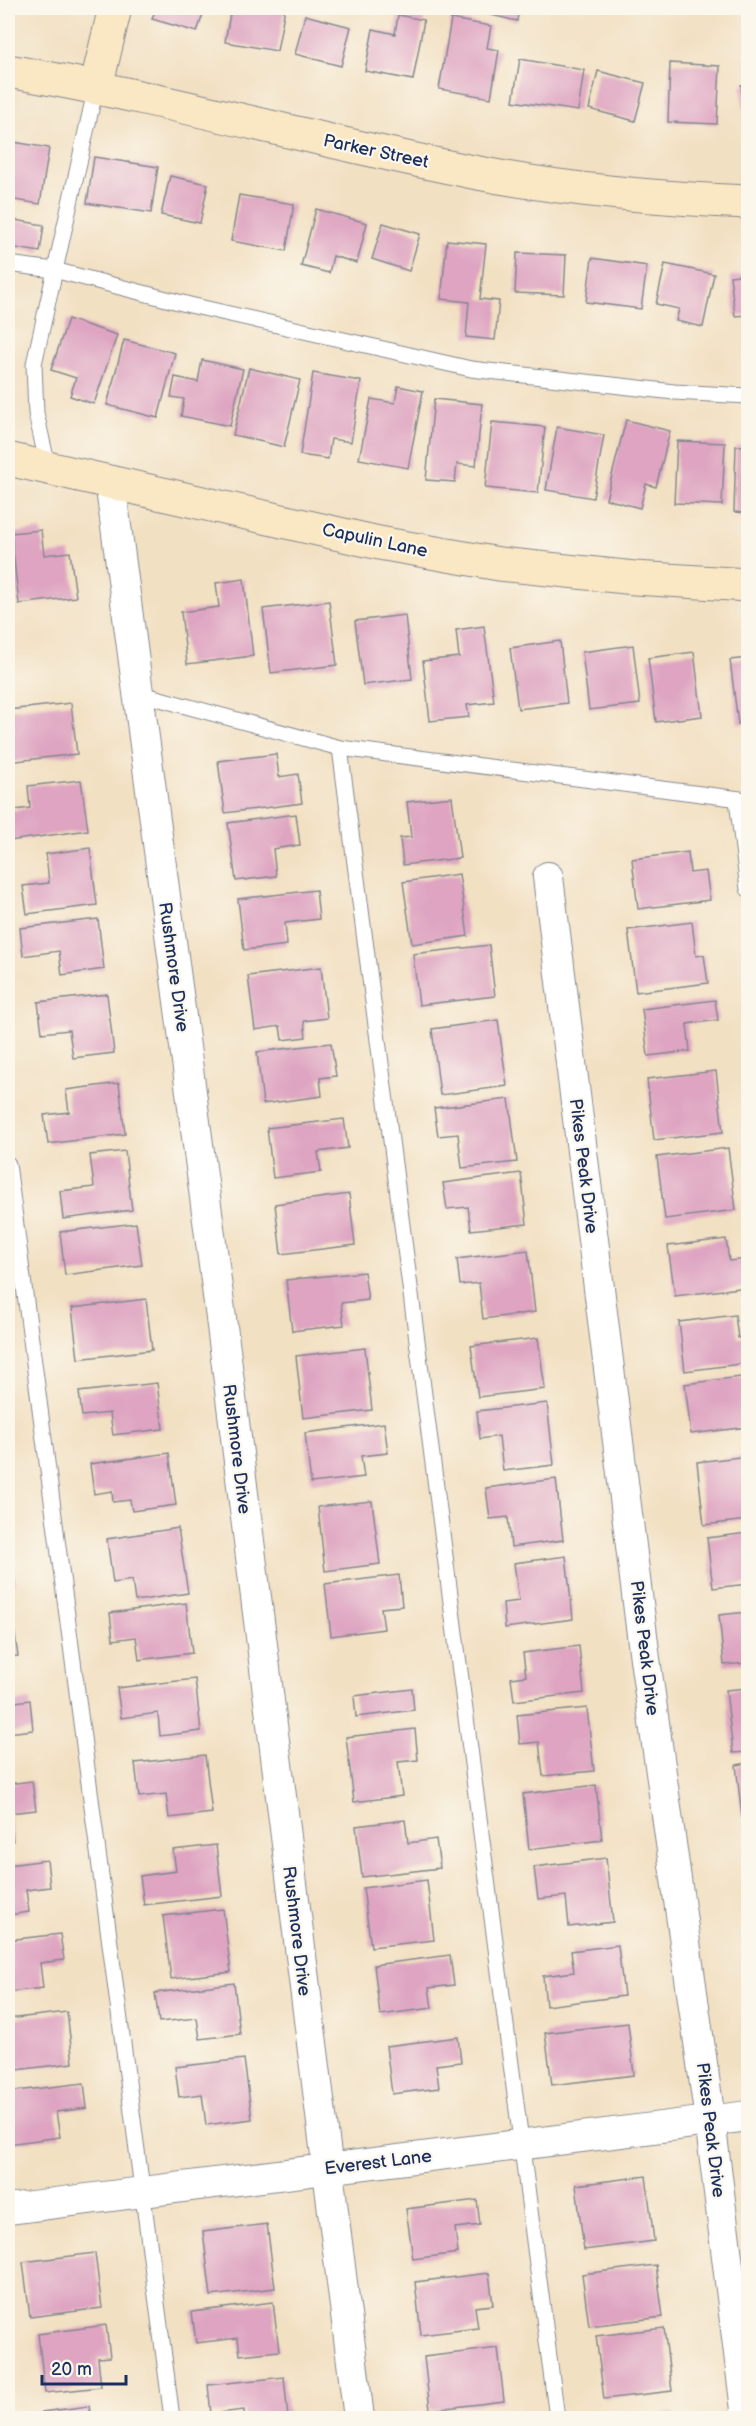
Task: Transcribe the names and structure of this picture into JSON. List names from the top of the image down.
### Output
{
  "streets": {
    "main road": ["Parker Street", "Capulin Lane"],
    "street": ["Rushmore Drive", "Pikes Peak Drive", "Everest Lane"]
  },
  "crossings": [
    ["Capulin Lane", "Rushmore Drive"],
    ["Rushmore Drive", "Everest Lane"],
    ["Pikes Peak Drive", "Everest Lane"]
  ],
  "scale_bar": "20 m"
}
